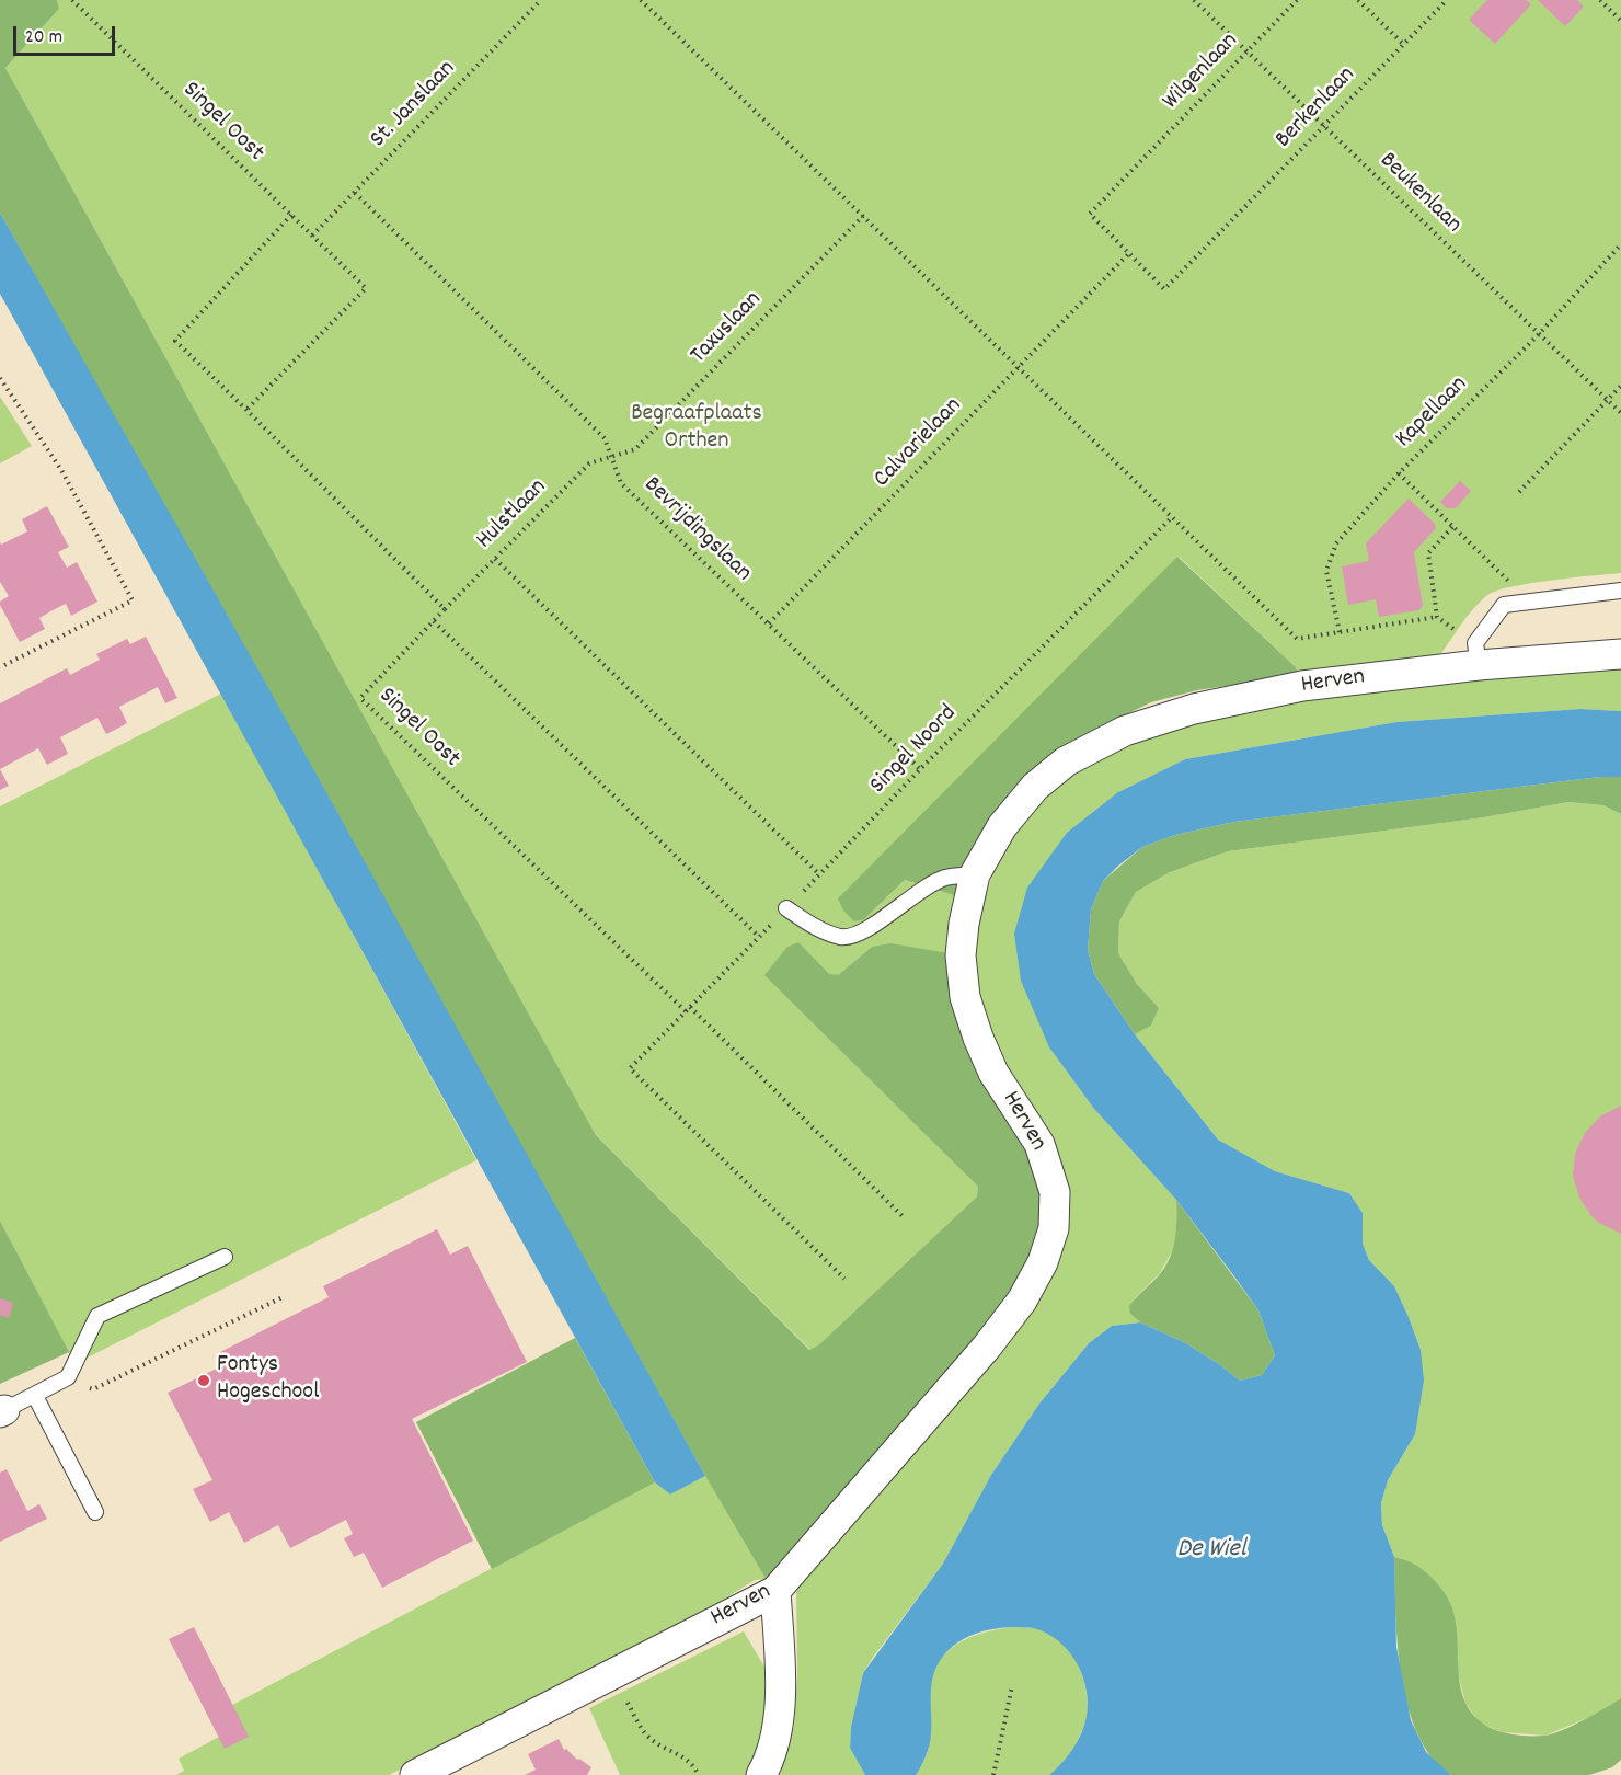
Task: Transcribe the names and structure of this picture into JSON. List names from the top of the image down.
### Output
{
  "streets": {
    "street": ["Herven"],
    "path": [
      "Wilgenlaan",
      "St. Janslaan",
      "Berkenlaan",
      "Singel Oost",
      "Beukenlaan",
      "Taxuslaan",
      "Kapellaan",
      "Calvarielaan",
      "Hulstlaan",
      "Bevrijdingslaan",
      "Singel Noord"
    ]
  },
  "crossings": [
    ["Wilgenlaan", "Berkenlaan"],
    ["Wilgenlaan", "Beukenlaan"],
    ["Wilgenlaan", "Calvarielaan"],
    ["St. Janslaan", "Singel Oost"],
    ["St. Janslaan", "Bevrijdingslaan"],
    ["Berkenlaan", "Beukenlaan"],
    ["Berkenlaan", "Calvarielaan"],
    ["Singel Oost", "Hulstlaan"],
    ["Singel Oost", "Singel Noord"],
    ["Beukenlaan", "Kapellaan"],
    ["Taxuslaan", "Hulstlaan"],
    ["Taxuslaan", "Bevrijdingslaan"],
    ["Calvarielaan", "Bevrijdingslaan"],
    ["Hulstlaan", "Bevrijdingslaan"],
    ["Bevrijdingslaan", "Singel Noord"]
  ],
  "water": ["De Wiel"],
  "parks": ["Begraafplaats Orthen"],
  "places": ["Fontys Hogeschool"],
  "scale_bar": "20 m"
}
